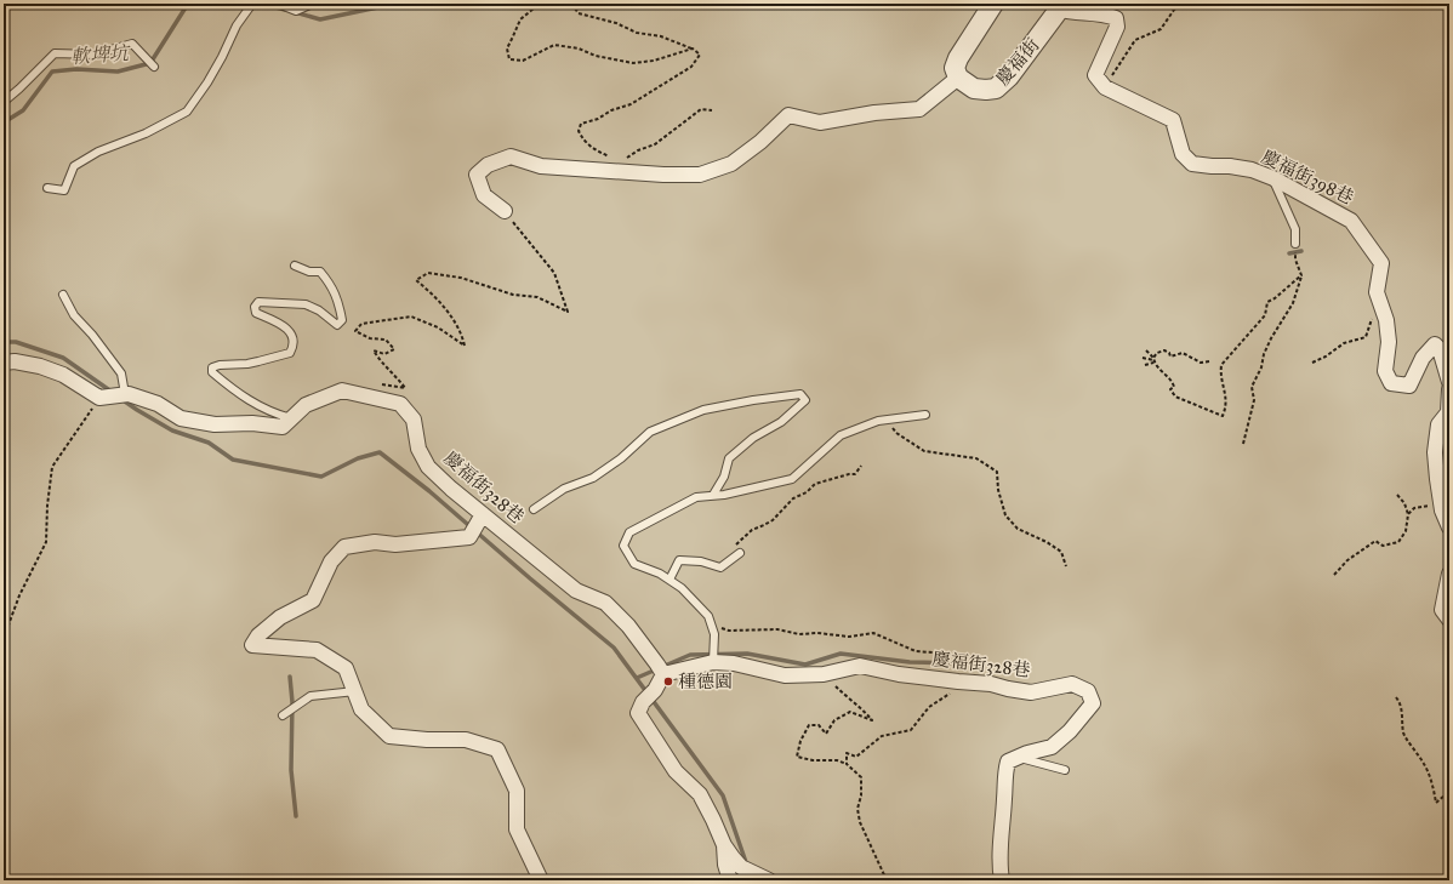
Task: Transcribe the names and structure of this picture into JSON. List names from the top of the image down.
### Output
{
  "streets": {
    "street": ["慶福街", "慶福街398巷", "慶福街328巷"]
  },
  "water": ["軟埤坑"],
  "places": ["種德園"]
}
